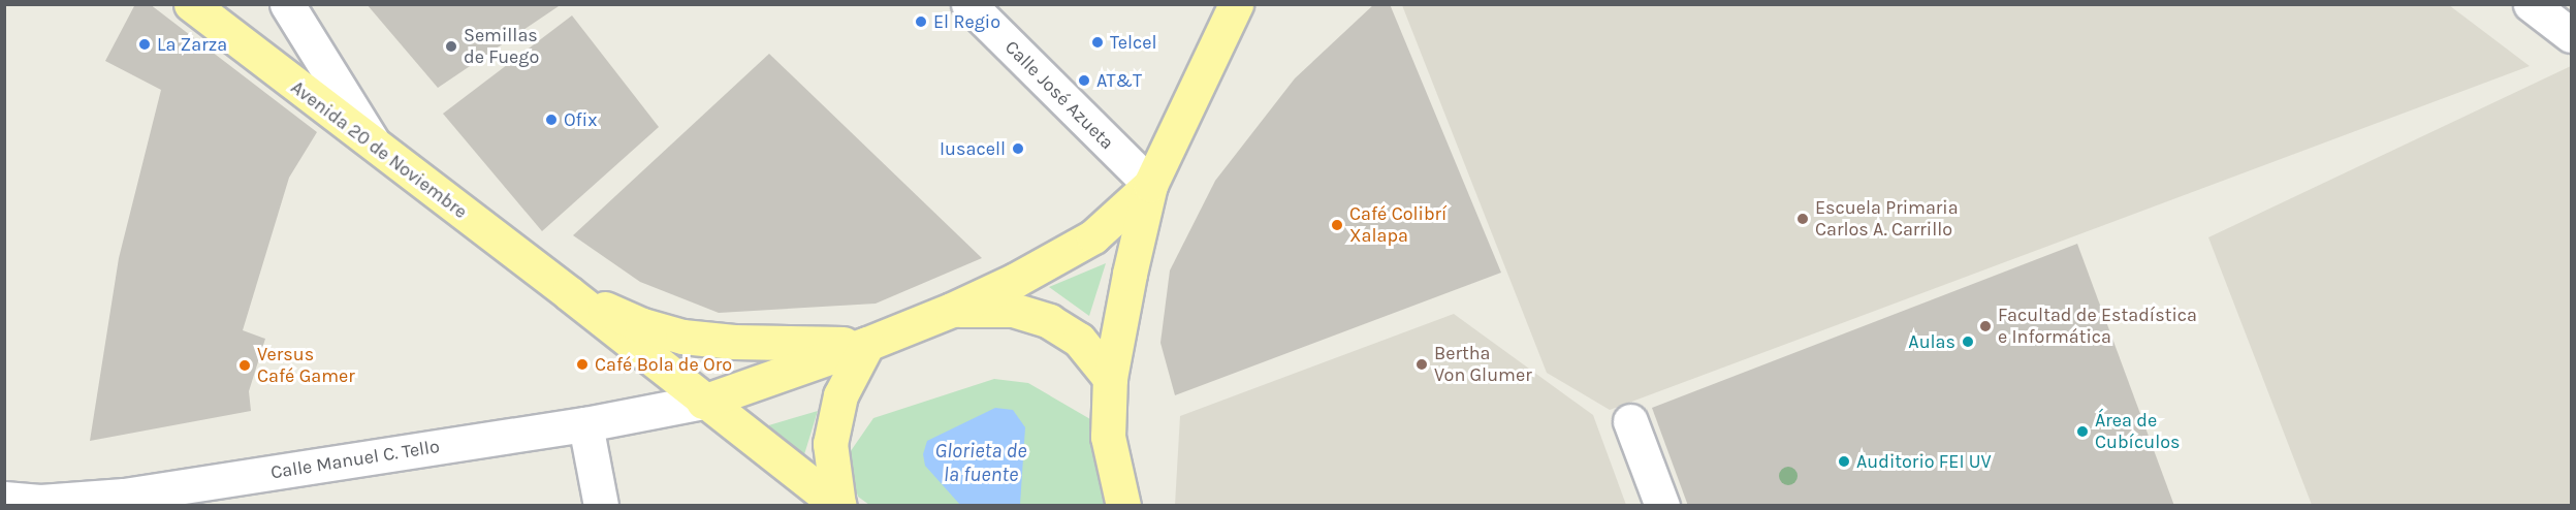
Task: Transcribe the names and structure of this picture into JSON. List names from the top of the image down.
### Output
{
  "streets": {
    "main road": ["Avenida 20 de Noviembre"],
    "street": ["Calle José Azueta", "Calle Manuel C. Tello"]
  },
  "crossings": [
    ["Avenida 20 de Noviembre", "Calle Manuel C. Tello"]
  ],
  "water": ["Glorieta de la fuente"],
  "places": [
    "El Regio",
    "Telcel",
    "La Zarza",
    "Semillas de Fuego",
    "AT&T",
    "Ofix",
    "Iusacell",
    "Escuela Primaria Carlos A. Carrillo",
    "Café Colibrí Xalapa",
    "Facultad de Estadística e Informática",
    "Aulas",
    "Café Bola de Oro",
    "Bertha Von Glumer",
    "Versus Café Gamer",
    "Área de Cubículos",
    "Auditorio FEI UV"
  ]
}
